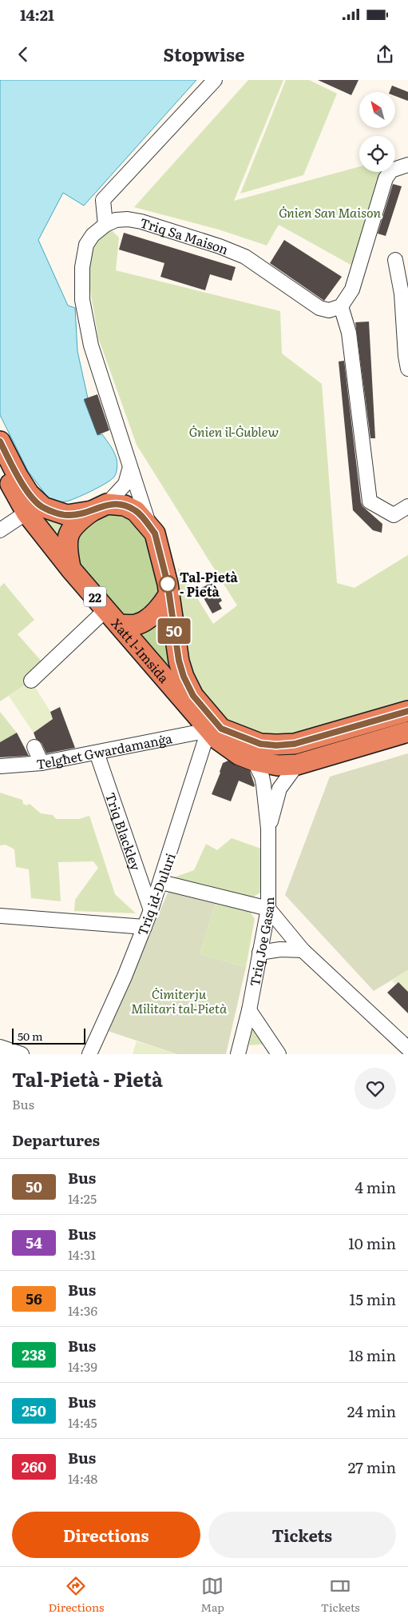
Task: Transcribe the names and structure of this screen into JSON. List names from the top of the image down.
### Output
{
  "streets": {
    "highway": ["22", "Xatt l-Imsida"],
    "street": [
      "Triq Sa Maison",
      "Telgħet Gwardamanġa",
      "Triq Blackley",
      "Triq id-Duluri",
      "Triq Joe Gasan"
    ]
  },
  "crossings": [
    ["Triq Sa Maison", "Xatt l-Imsida"],
    ["Xatt l-Imsida", "Telgħet Gwardamanġa"],
    ["Xatt l-Imsida", "Triq id-Duluri"],
    ["Xatt l-Imsida", "Triq Joe Gasan"],
    ["Telgħet Gwardamanġa", "Triq Blackley"],
    ["Telgħet Gwardamanġa", "Triq id-Duluri"],
    ["Triq Blackley", "Triq id-Duluri"]
  ],
  "parks": ["Ġnien San Maison", "Ġnien il-Ġublew", "Ċimiterju Militari tal-Pietà"],
  "places": ["Tal-Pietà - Pietà"],
  "lines": ["bus line 50"],
  "scale_bar": "50 m",
  "north": "top left",
  "page": {
    "status": "14:21",
    "header": "Stopwise",
    "on_map": "50",
    "scale": "50 m",
    "heading": [
      ["Tal-Pietà - Pietà", "Bus"],
      "Departures"
    ],
    "list": [
      {
        "mark": "50",
        "name": "Bus",
        "note": "14:25",
        "value": "4 min"
      },
      {
        "mark": "54",
        "name": "Bus",
        "note": "14:31",
        "value": "10 min"
      },
      {
        "mark": "56",
        "name": "Bus",
        "note": "14:36",
        "value": "15 min"
      },
      {
        "mark": "238",
        "name": "Bus",
        "note": "14:39",
        "value": "18 min"
      },
      {
        "mark": "250",
        "name": "Bus",
        "note": "14:45",
        "value": "24 min"
      },
      {
        "mark": "260",
        "name": "Bus",
        "note": "14:48",
        "value": "27 min"
      }
    ],
    "buttons": ["Directions", "Tickets"],
    "tabs": ["Directions", "Map", "Tickets"]
  }
}
